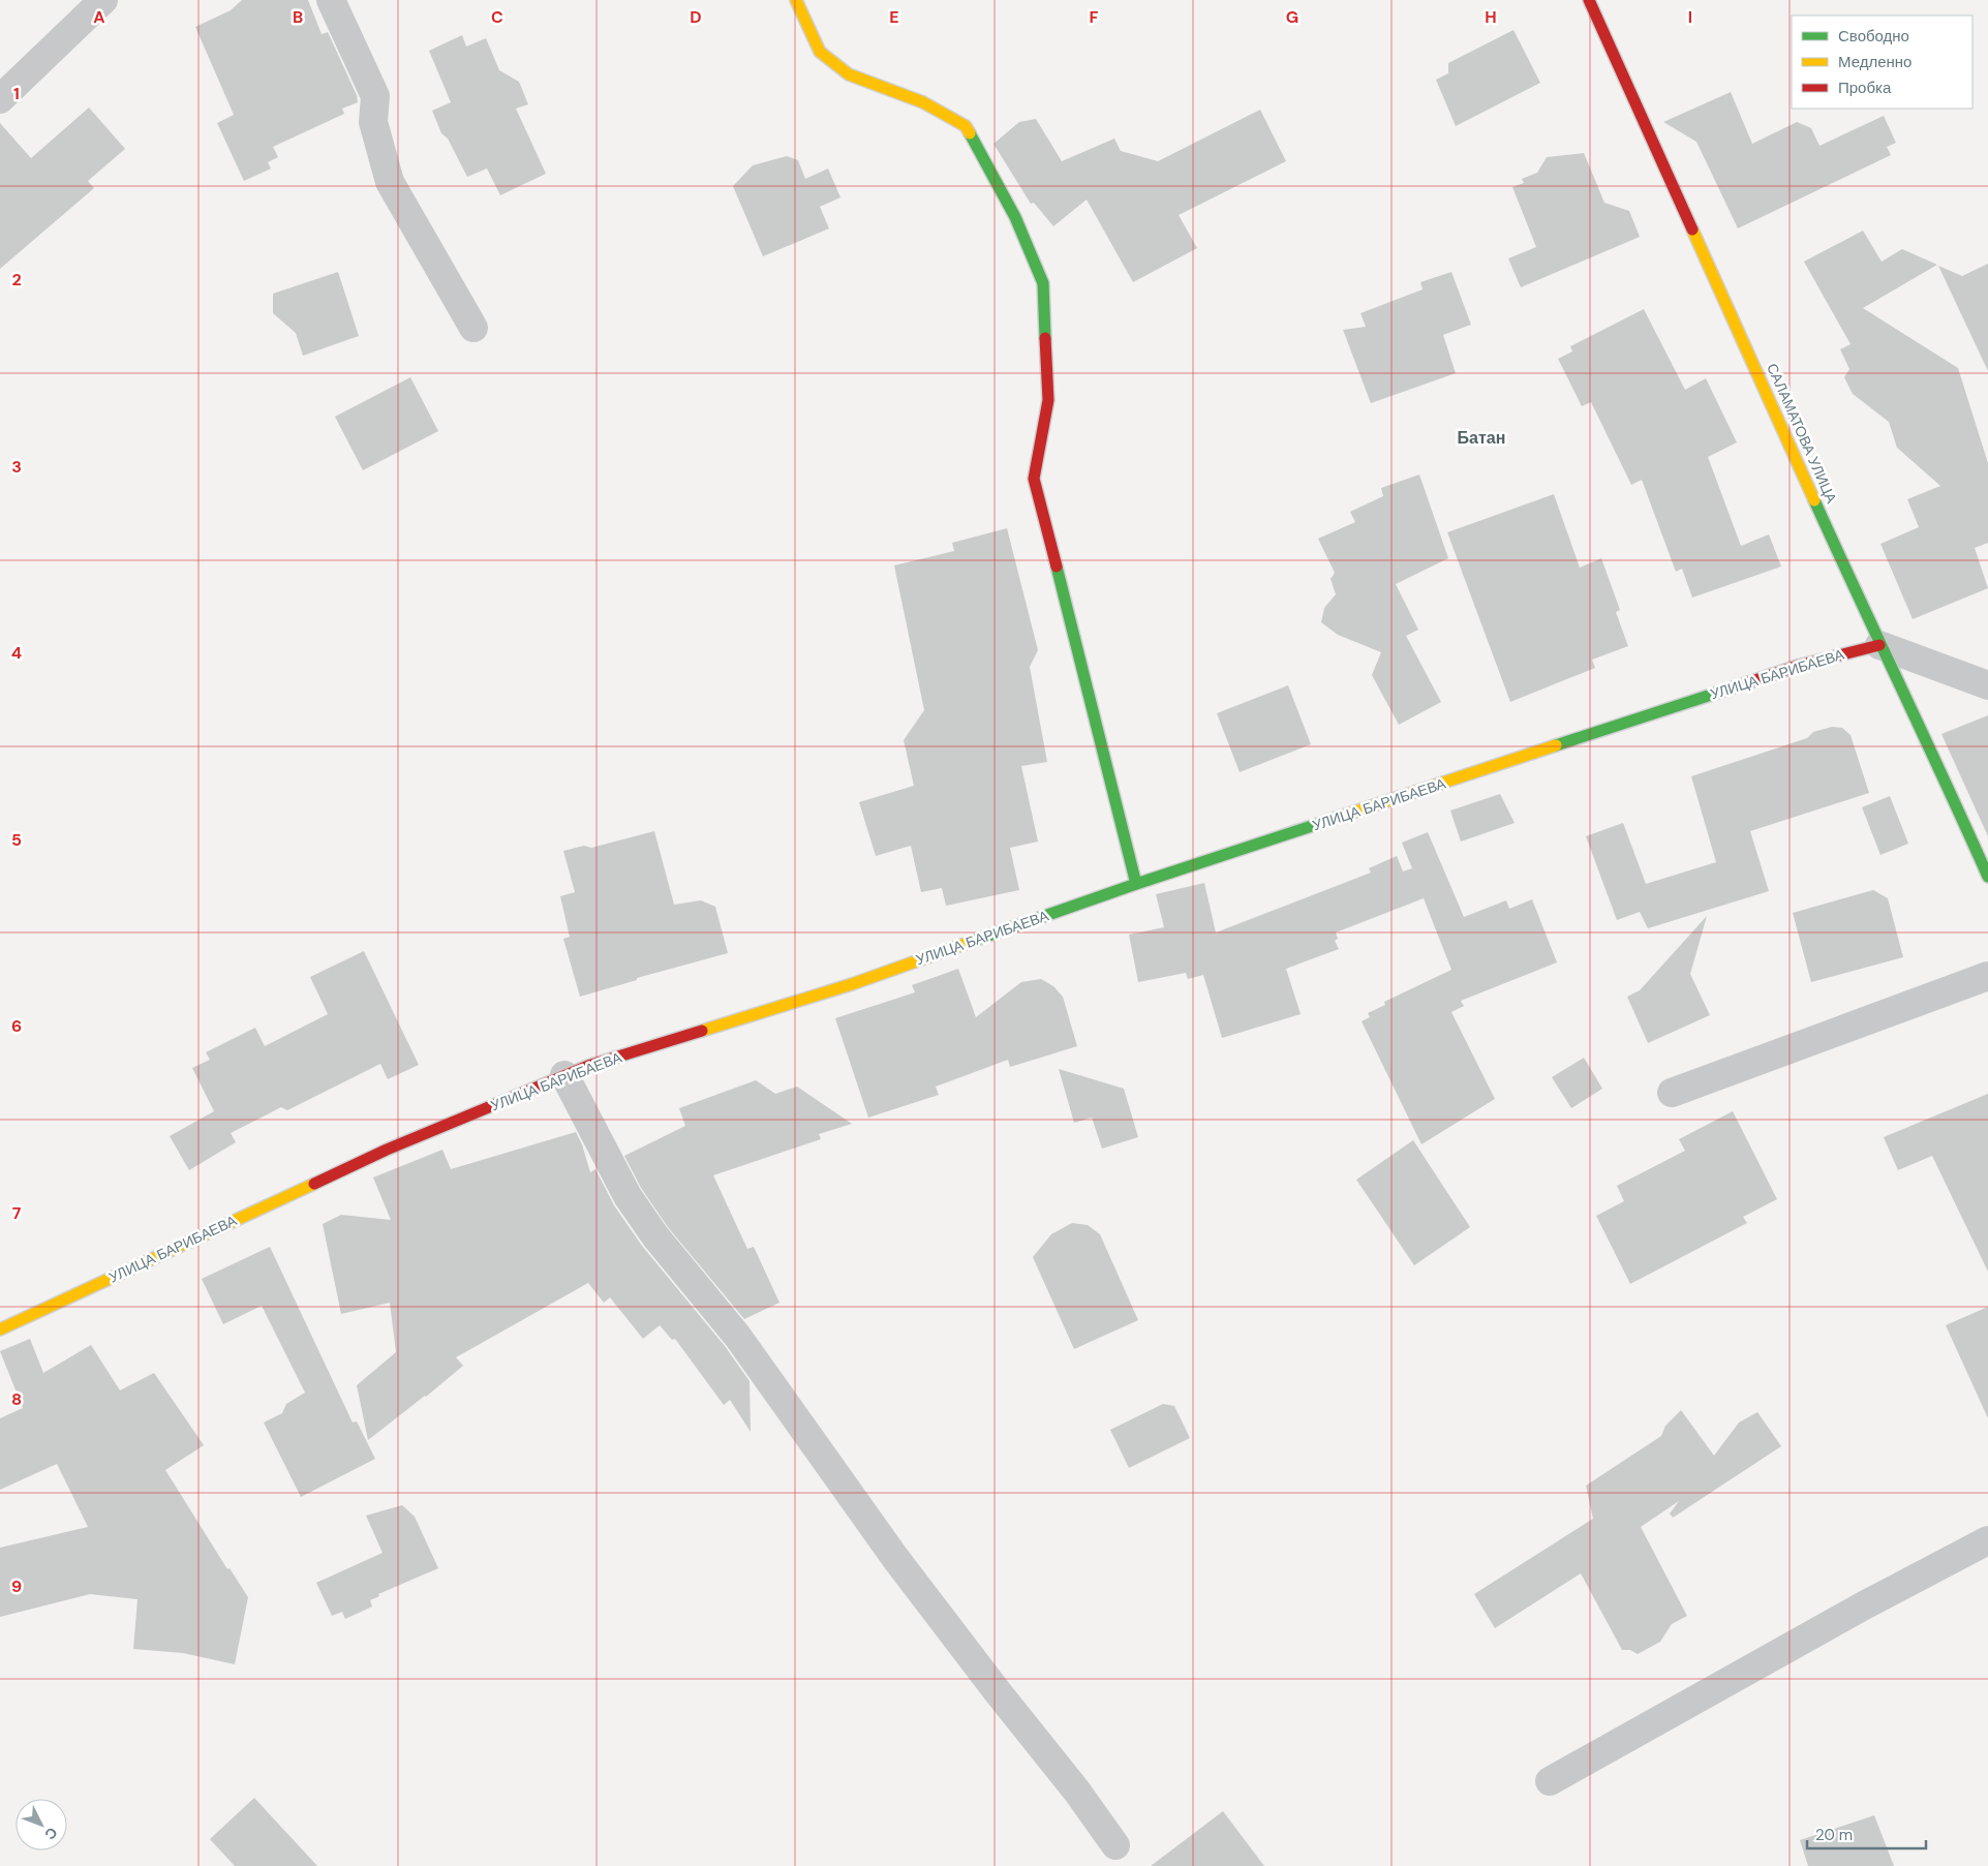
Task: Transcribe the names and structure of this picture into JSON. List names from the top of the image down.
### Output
{
  "streets": {
    "street": ["САЛАМАТОВА УЛИЦА", "УЛИЦА БАРИБАЕВА"]
  },
  "crossings": [
    ["САЛАМАТОВА УЛИЦА", "УЛИЦА БАРИБАЕВА"]
  ],
  "districts": ["Батан"],
  "legend": ["Свободно", "Медленно", "Пробка"],
  "scale_bar": "20 m",
  "north": "bottom right",
  "grid": {
    "columns": [
      "A",
      "B",
      "C",
      "D",
      "E",
      "F",
      "G",
      "H",
      "I"
    ],
    "rows": [
      "1",
      "2",
      "3",
      "4",
      "5",
      "6",
      "7",
      "8",
      "9"
    ]
  }
}
